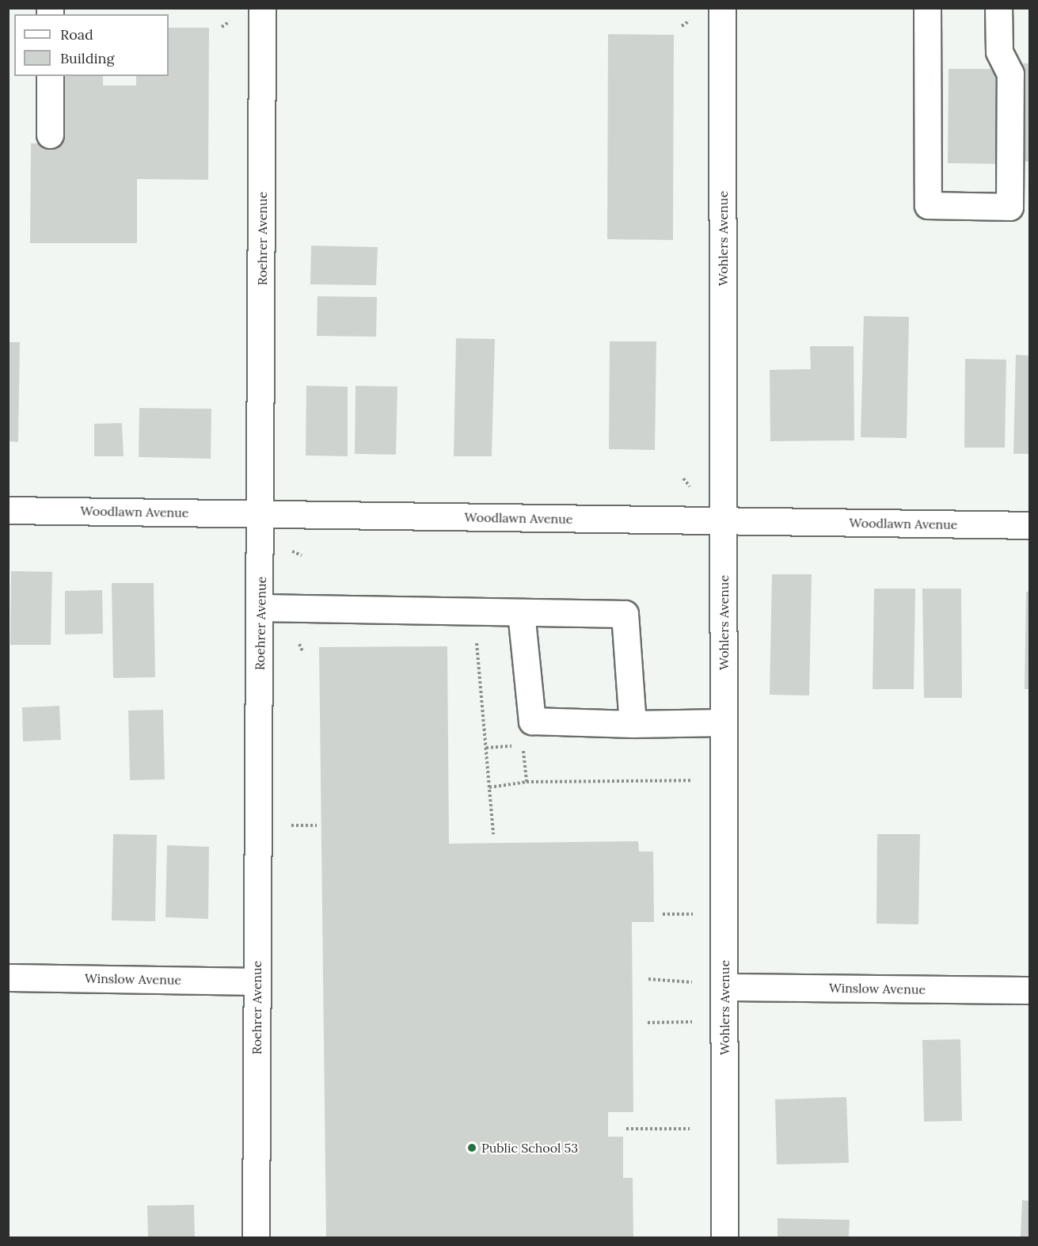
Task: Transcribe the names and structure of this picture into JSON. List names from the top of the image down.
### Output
{
  "streets": {
    "street": [
      "Roehrer Avenue",
      "Wohlers Avenue",
      "Woodlawn Avenue",
      "Winslow Avenue"
    ]
  },
  "crossings": [
    ["Roehrer Avenue", "Woodlawn Avenue"],
    ["Roehrer Avenue", "Winslow Avenue"],
    ["Wohlers Avenue", "Woodlawn Avenue"],
    ["Wohlers Avenue", "Winslow Avenue"]
  ],
  "places": ["Public School 53"],
  "legend": ["Road", "Building"]
}
